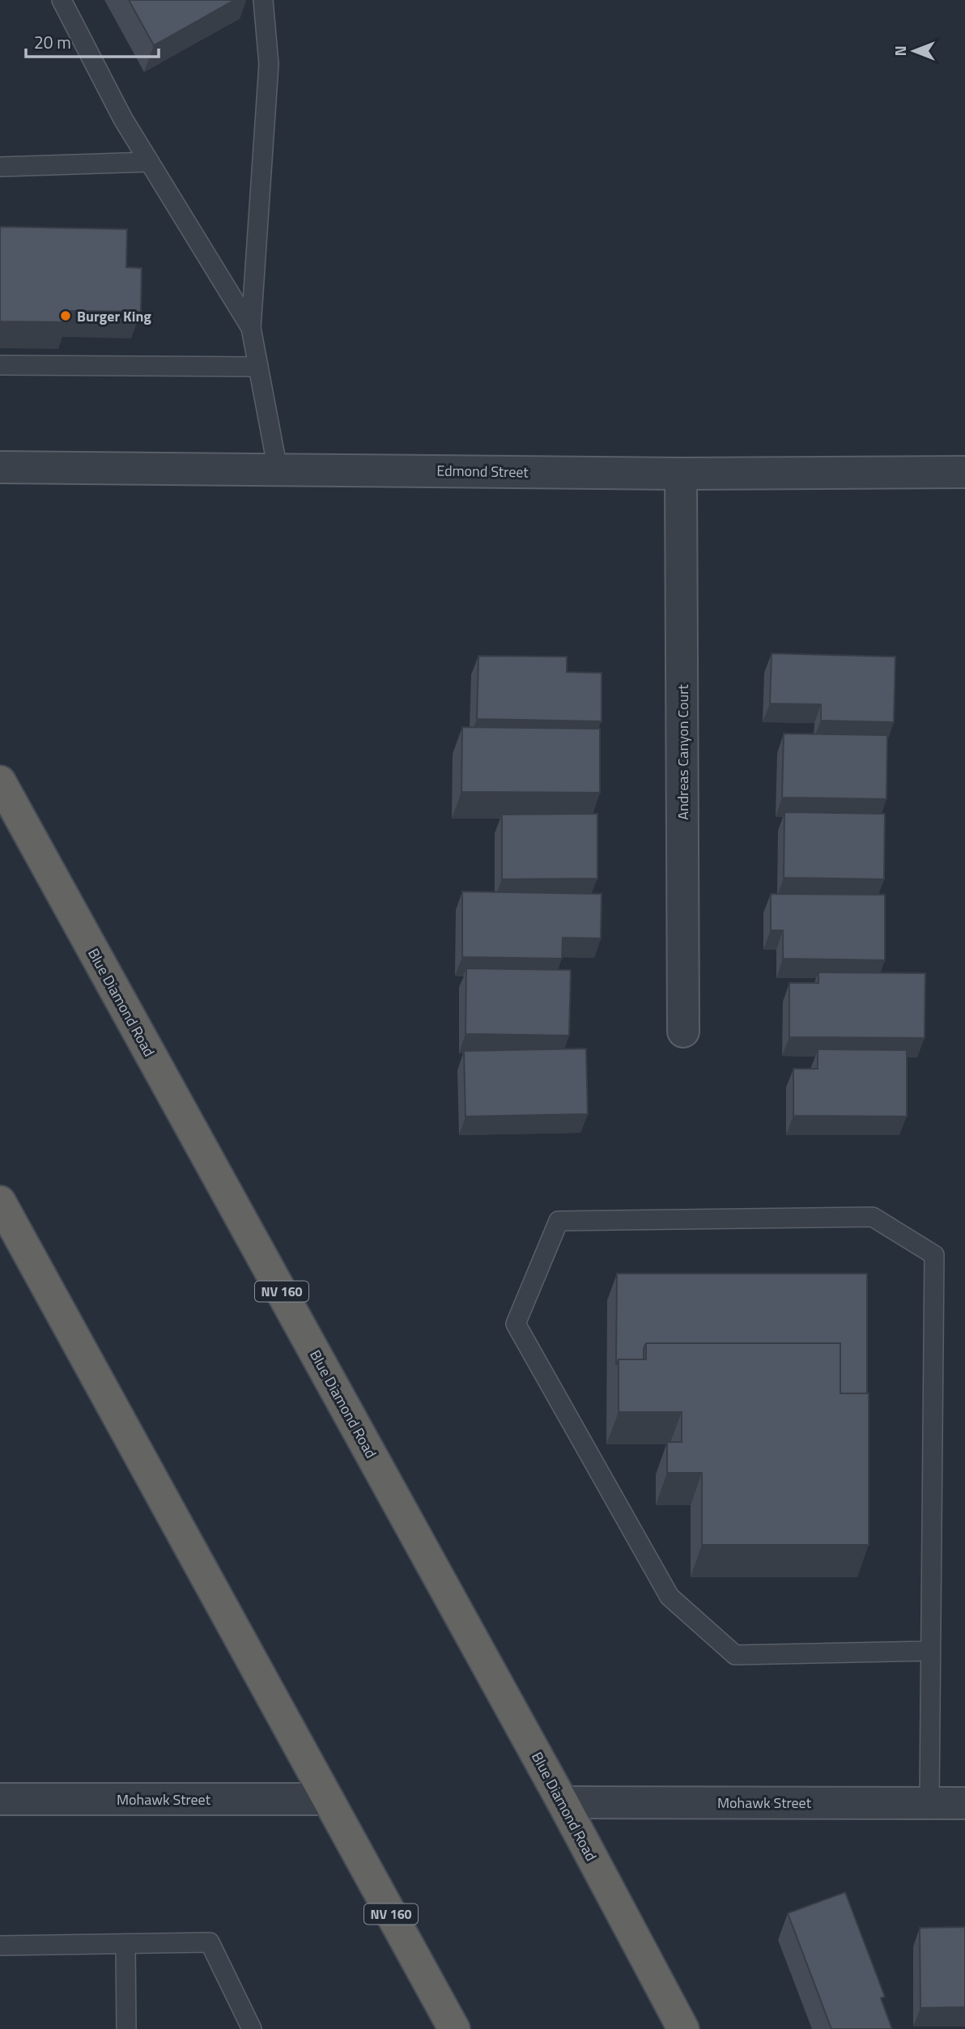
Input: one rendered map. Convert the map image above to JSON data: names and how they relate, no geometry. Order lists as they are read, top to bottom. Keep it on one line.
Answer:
{"streets":{"highway":["Blue Diamond Road","NV 160"],"street":["Edmond Street","Andreas Canyon Court","Mohawk Street"]},"crossings":[["Edmond Street","Andreas Canyon Court"],["Blue Diamond Road","Mohawk Street"],["NV 160","Mohawk Street"]],"places":["Burger King"],"scale_bar":"20 m","north":"left"}
